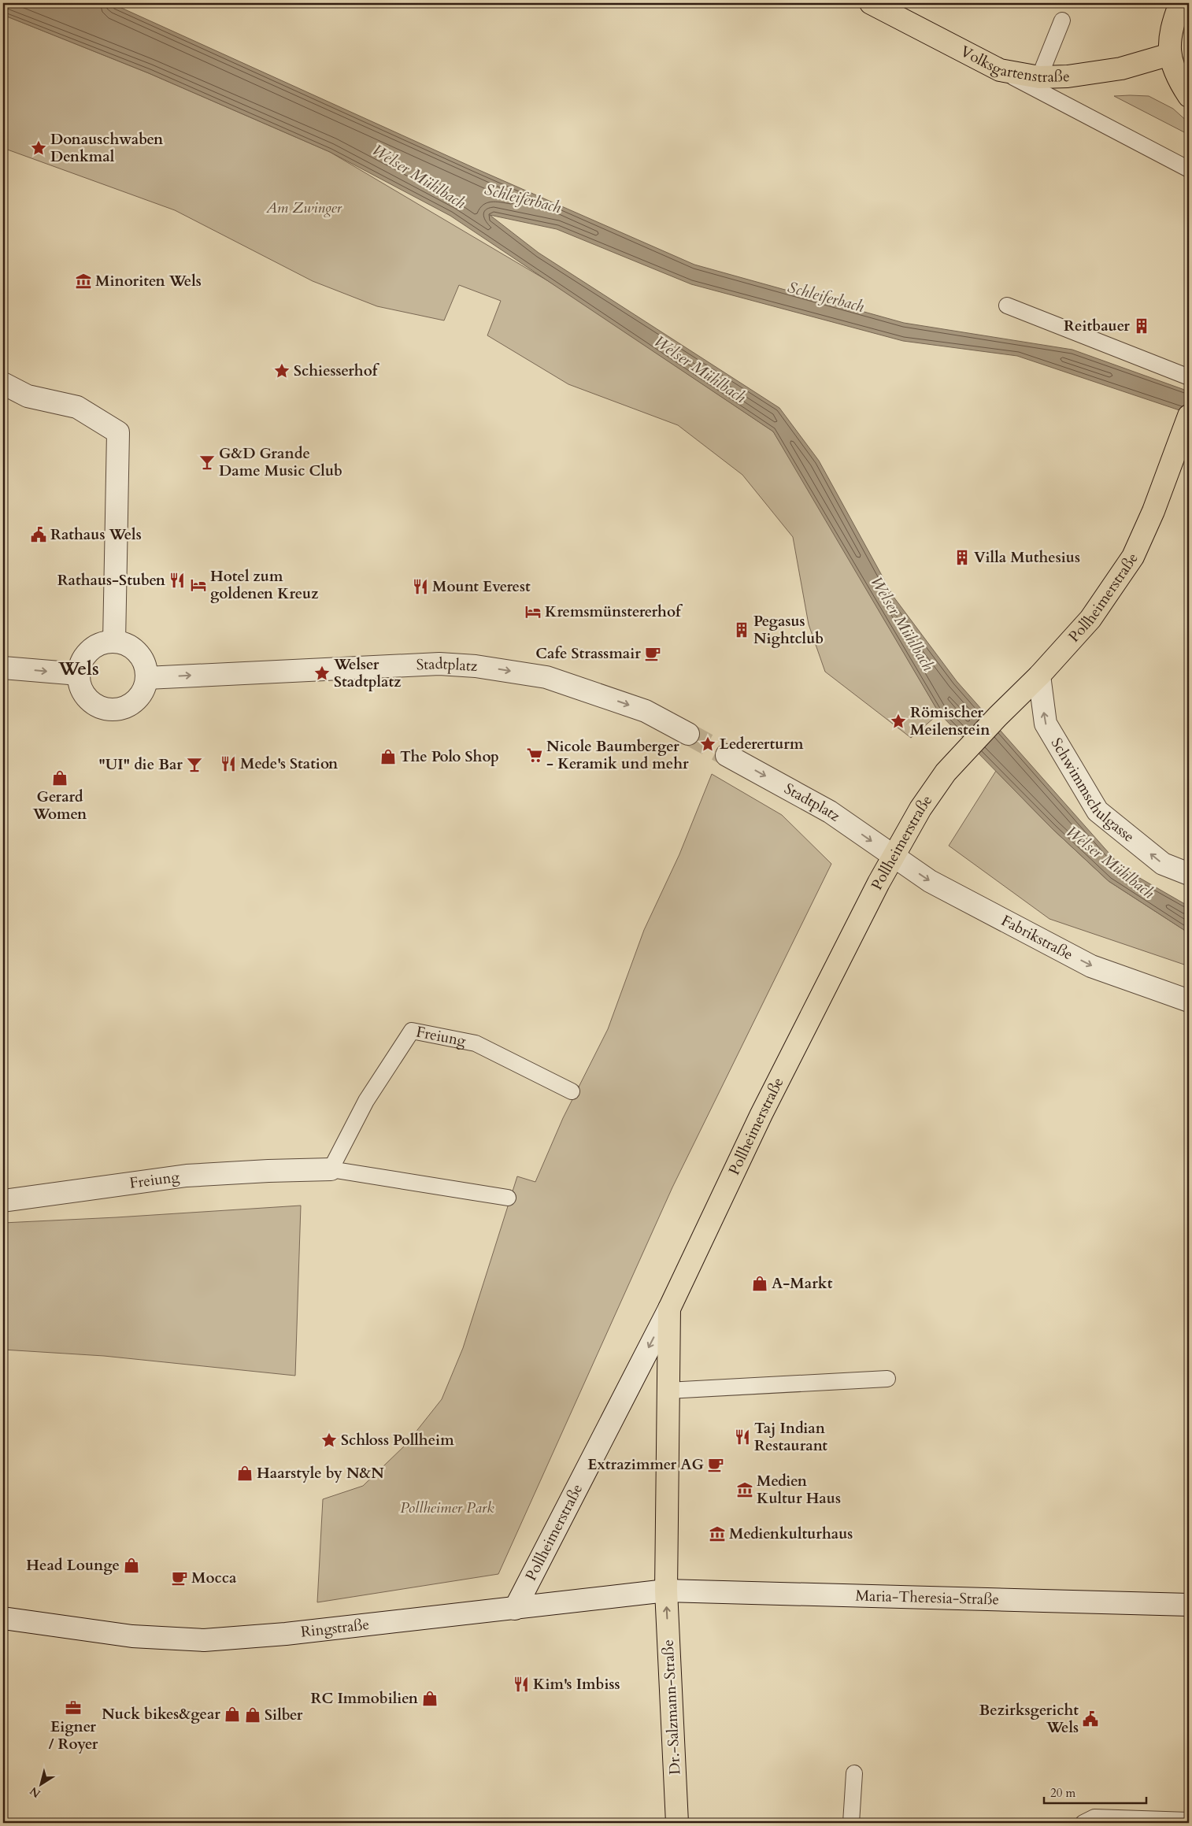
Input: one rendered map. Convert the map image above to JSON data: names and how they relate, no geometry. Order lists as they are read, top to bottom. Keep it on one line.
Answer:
{"streets":{"main road":["Volksgartenstraße","Pollheimerstraße","Dr.-Salzmann-Straße"],"street":["Stadtplatz","Schwimmschulgasse","Fabrikstraße","Freiung","Maria-Theresia-Straße","Ringstraße"]},"crossings":[["Pollheimerstraße","Stadtplatz"],["Pollheimerstraße","Schwimmschulgasse"],["Pollheimerstraße","Fabrikstraße"],["Pollheimerstraße","Maria-Theresia-Straße"],["Pollheimerstraße","Ringstraße"],["Pollheimerstraße","Dr.-Salzmann-Straße"],["Stadtplatz","Fabrikstraße"],["Maria-Theresia-Straße","Ringstraße"],["Maria-Theresia-Straße","Dr.-Salzmann-Straße"],["Ringstraße","Dr.-Salzmann-Straße"]],"one_way":["Stadtplatz","Schwimmschulgasse","Fabrikstraße","Dr.-Salzmann-Straße"],"districts":["Wels"],"water":["Welser Mühlbach","Schleiferbach"],"parks":["Am Zwinger","Pollheimer Park"],"places":{"place":["Donauschwaben Denkmal","Schiesserhof","Welser Stadtplatz","Römischer Meilenstein","Ledererturm","Schloss Pollheim"],"museum":["Minoriten Wels","Medien Kultur Haus","Medienkulturhaus"],"building":["Reitbauer","Villa Muthesius","Pegasus Nightclub"],"bar":["G&D Grande Dame Music Club","\"UI\" die Bar"],"public building":["Rathaus Wels","Bezirksgericht Wels"],"restaurant":["Rathaus-Stuben","Mount Everest","Mede's Station","Taj Indian Restaurant","Kim's Imbiss"],"hotel":["Hotel zum goldenen Kreuz","Kremsmünstererhof"],"cafe":["Cafe Strassmair","Extrazimmer AG","Mocca"],"supermarket":["Nicole Baumberger - Keramik und mehr"],"shop":["The Polo Shop","Gerard Women","A-Markt","Haarstyle by N&N","Head Lounge","RC Immobilien","Nuck bikes&gear","Silber"],"office":["Eigner / Royer"]},"scale_bar":"20 m","north":"bottom left"}
